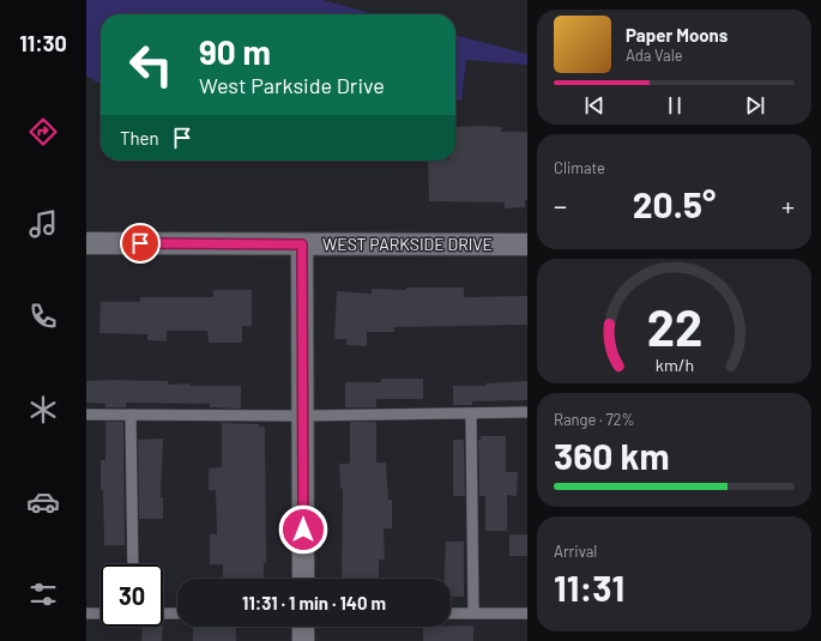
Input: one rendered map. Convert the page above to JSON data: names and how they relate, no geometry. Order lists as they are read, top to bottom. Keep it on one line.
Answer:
{"streets":{"street":["WEST PARKSIDE DRIVE"]},"page":{"tabs":"11:30","turn":["90 m","West Parkside Drive"],"song":["Paper Moons","Ada Vale"],"then":"Then","tile":["Climate",["Range · 72%","360 km"],["Arrival","11:31"]],"heat":["−","20.5°","+"],"limit":"30","trip":"11:31 · 1 min · 140 m","gauge":["22","km/h"]}}
